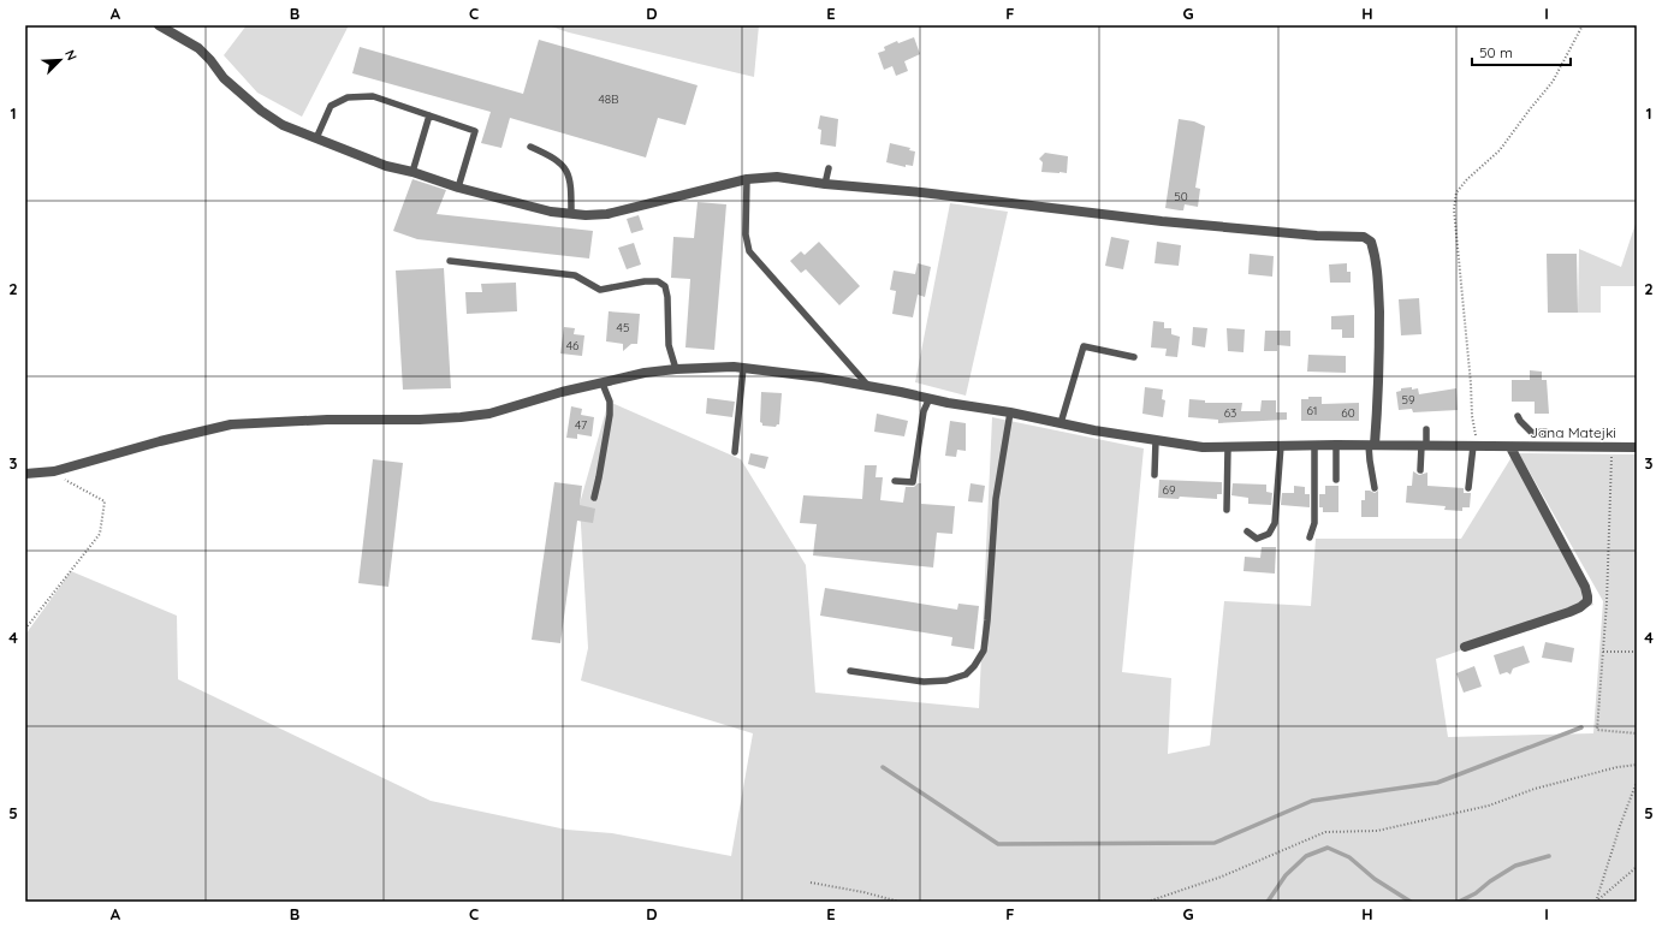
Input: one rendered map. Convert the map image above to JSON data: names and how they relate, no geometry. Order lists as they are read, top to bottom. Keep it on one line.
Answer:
{"streets":{"street":["Jana Matejki"]},"house_numbers":["48B","50","45","46","59","61","63","60","47","69"],"scale_bar":"50 m","north":"top right","grid":{"columns":["A","B","C","D","E","F","G","H","I"],"rows":["1","2","3","4","5"]}}
